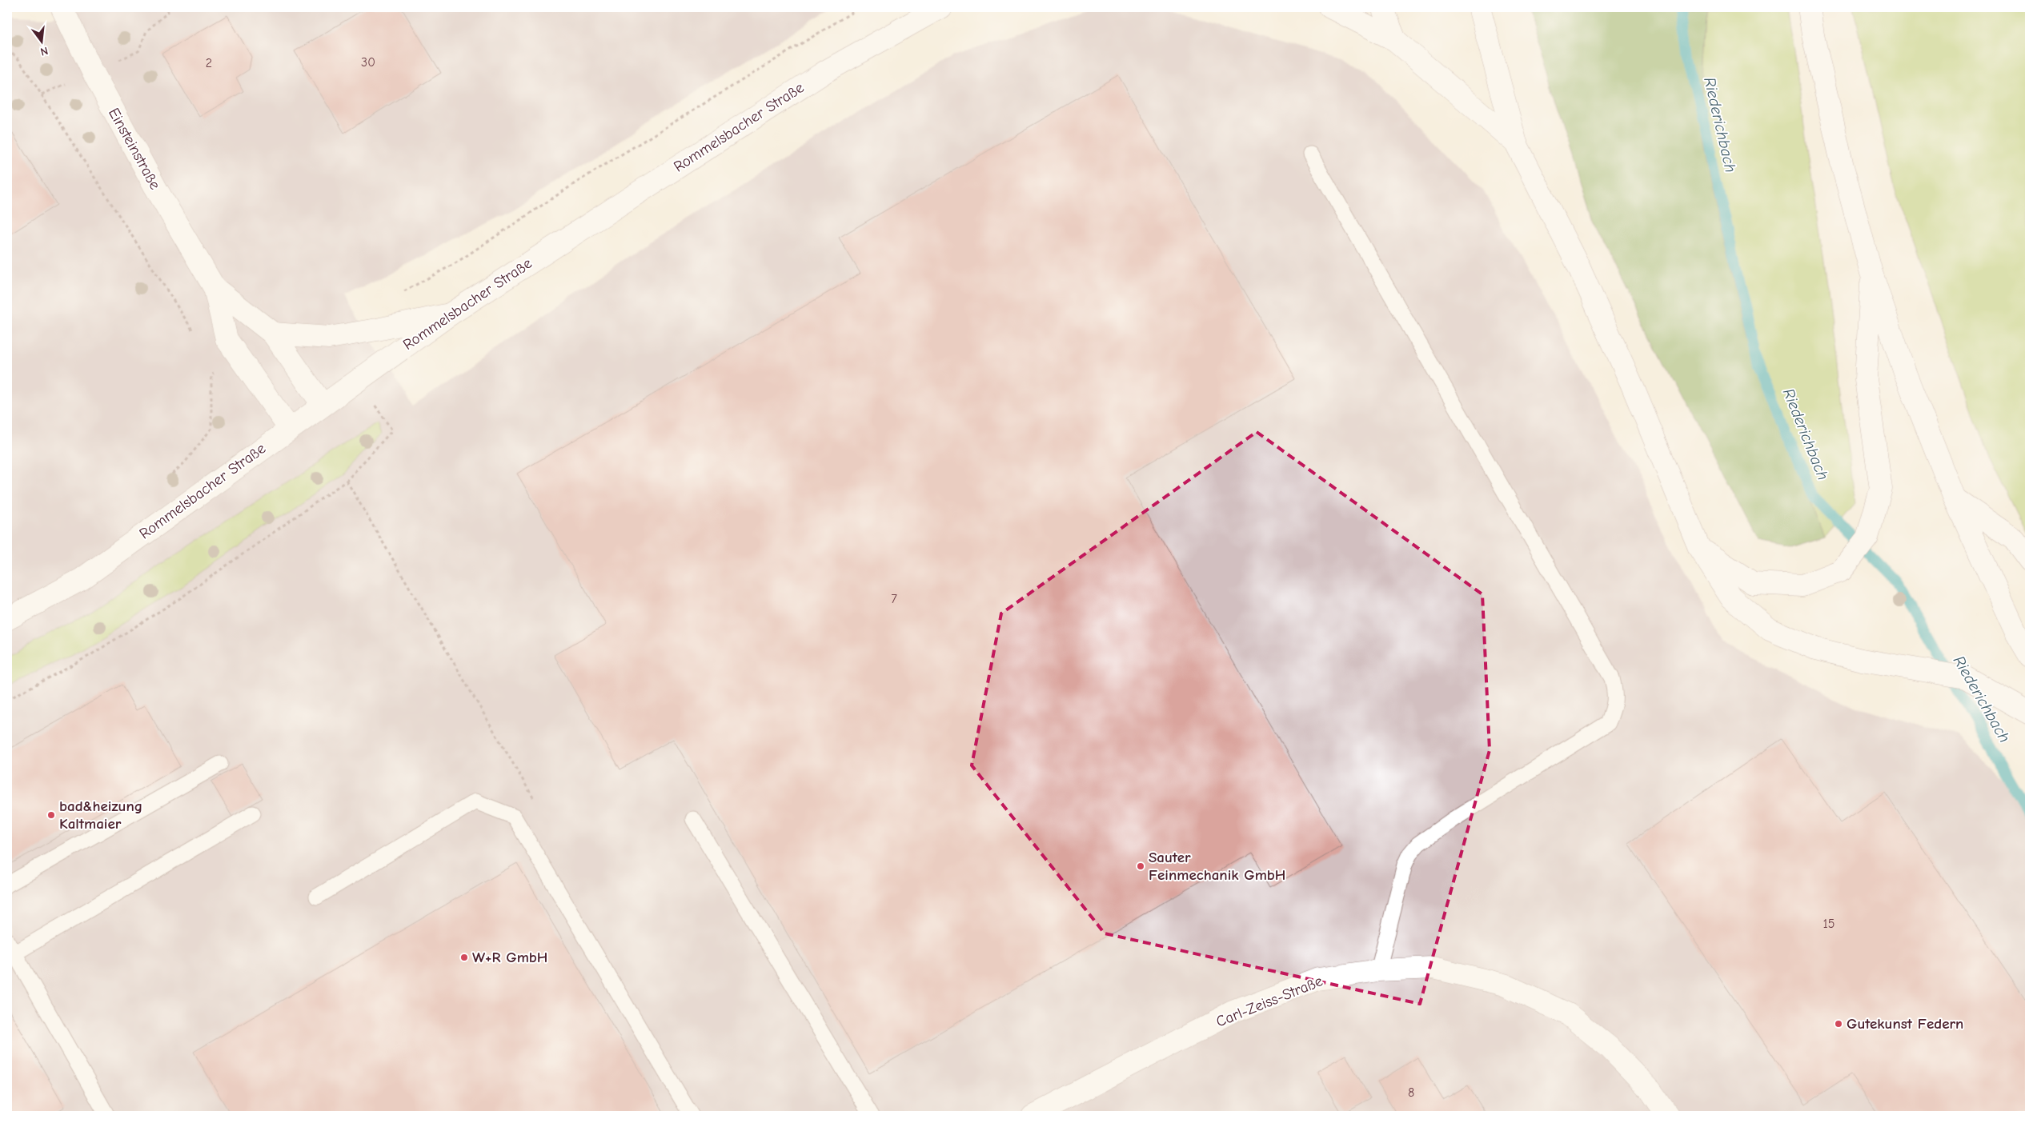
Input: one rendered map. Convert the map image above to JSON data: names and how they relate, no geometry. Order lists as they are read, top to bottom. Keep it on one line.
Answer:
{"streets":{"main road":["Rommelsbacher Straße","Einsteinstraße","Carl-Zeiss-Straße"]},"crossings":[["Rommelsbacher Straße","Einsteinstraße"]],"water":["Riederichbach"],"places":["bad&heizung Kaltmaier","Sauter Feinmechanik GmbH","W+R GmbH","Gutekunst Federn"],"house_numbers":["30","2","7","15","8"],"north":"bottom"}
